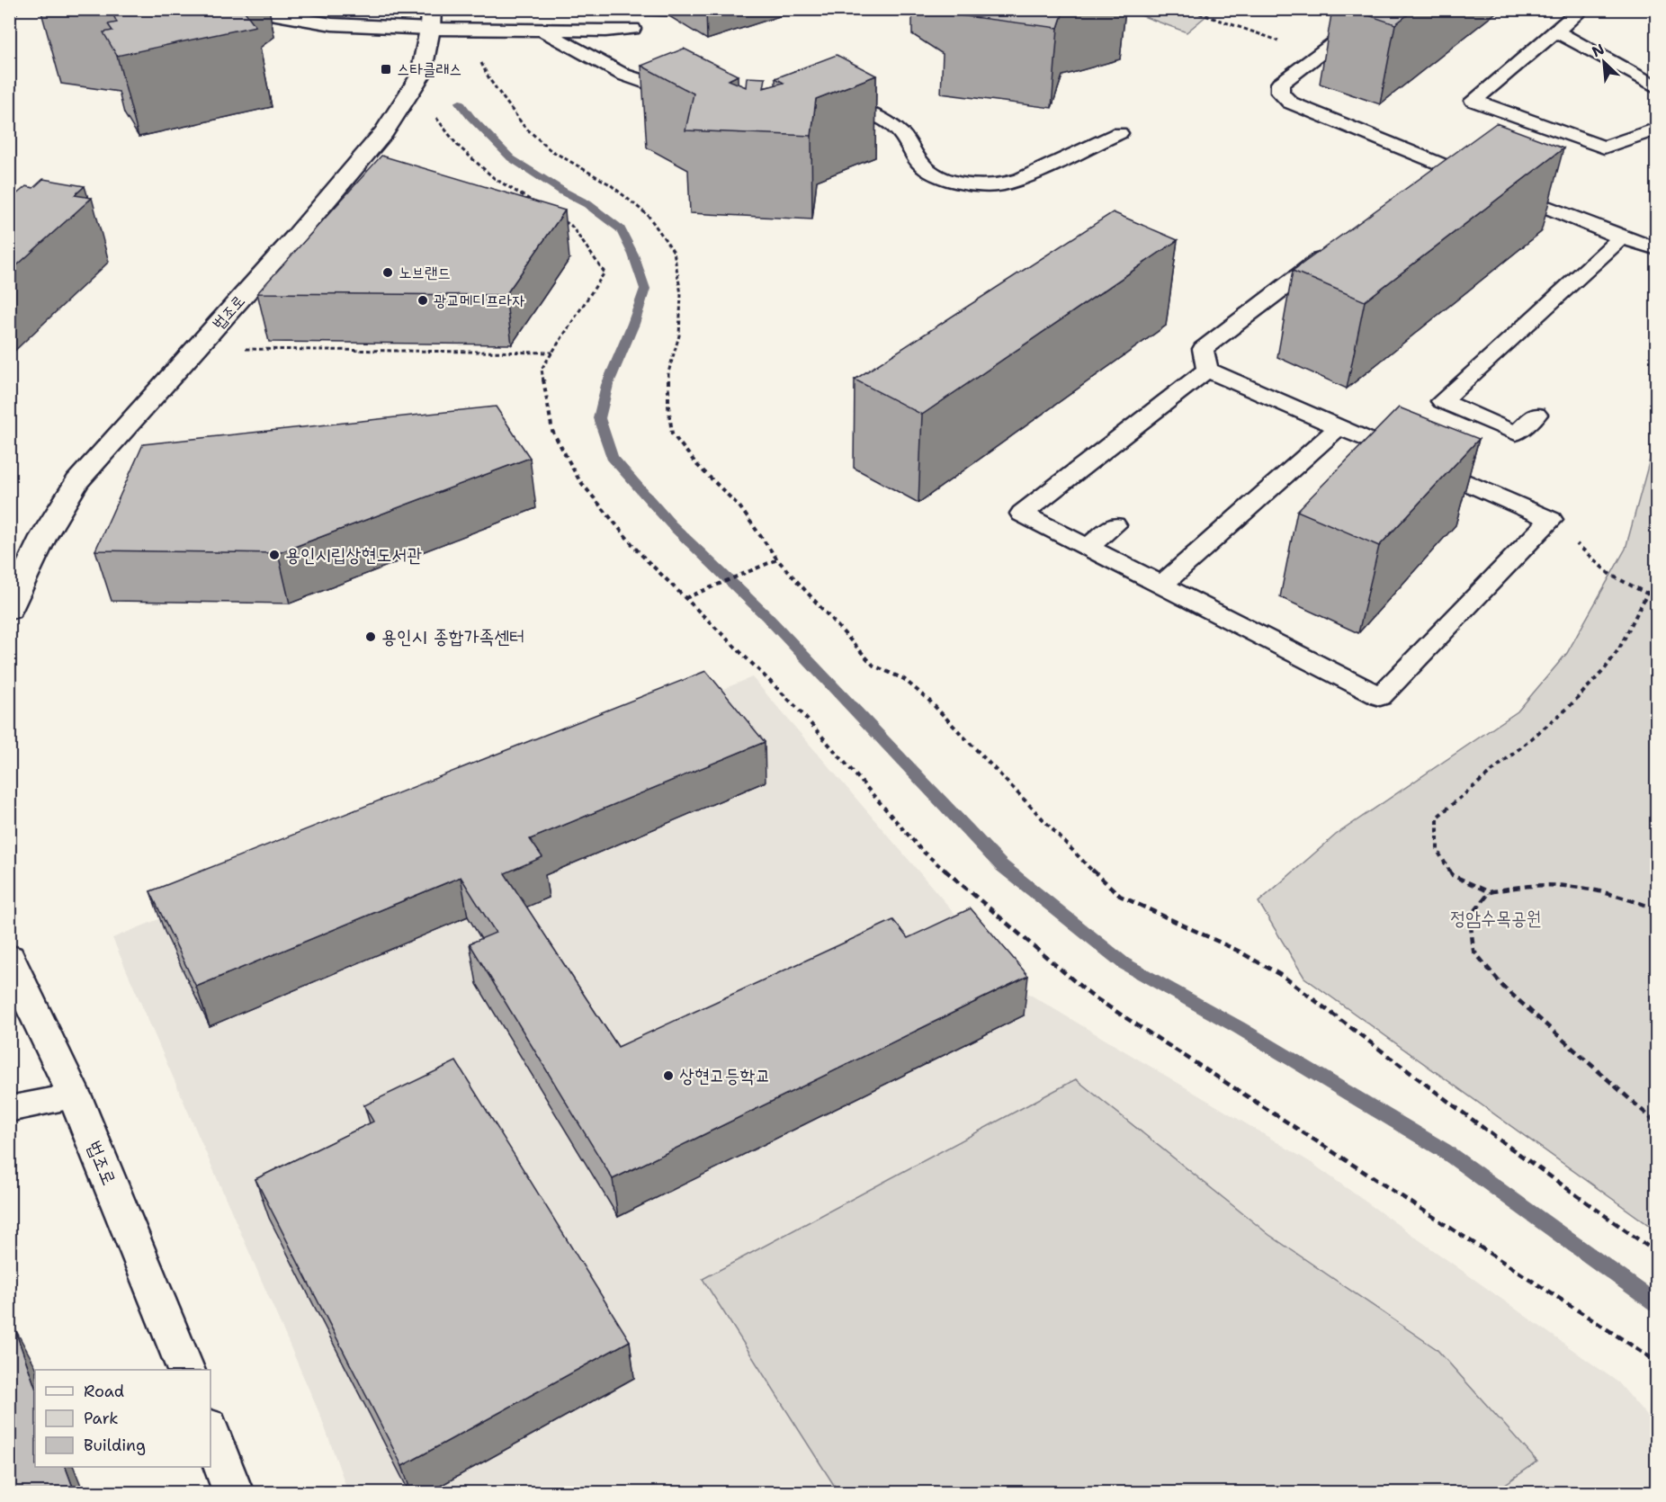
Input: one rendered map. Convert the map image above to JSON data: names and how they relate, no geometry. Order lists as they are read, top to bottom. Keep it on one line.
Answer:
{"streets":{"street":["법조로"]},"parks":["정암수목공원"],"places":{"transit":["스타클래스"],"other":["노브랜드","광교메디프라자","용인시립상현도서관","용인시 종합가족센터","상현고등학교"]},"legend":["Road","Park","Building"],"north":"top left"}
